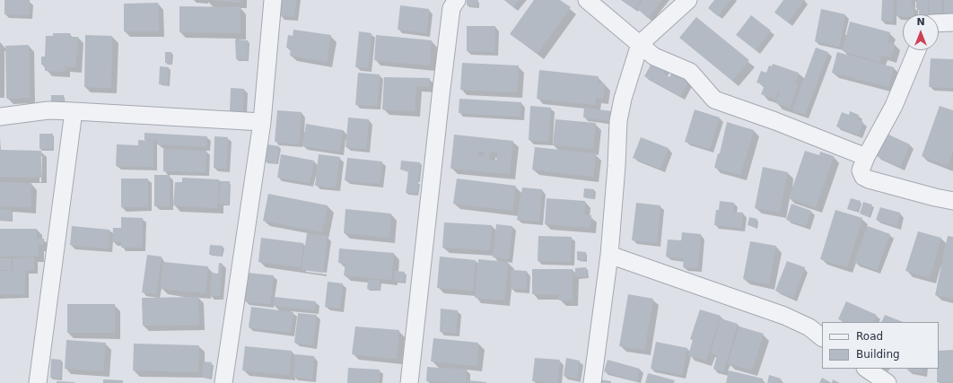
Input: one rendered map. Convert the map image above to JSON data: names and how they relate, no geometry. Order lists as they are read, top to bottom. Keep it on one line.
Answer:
{"legend":["Road","Building"],"north":"top"}
